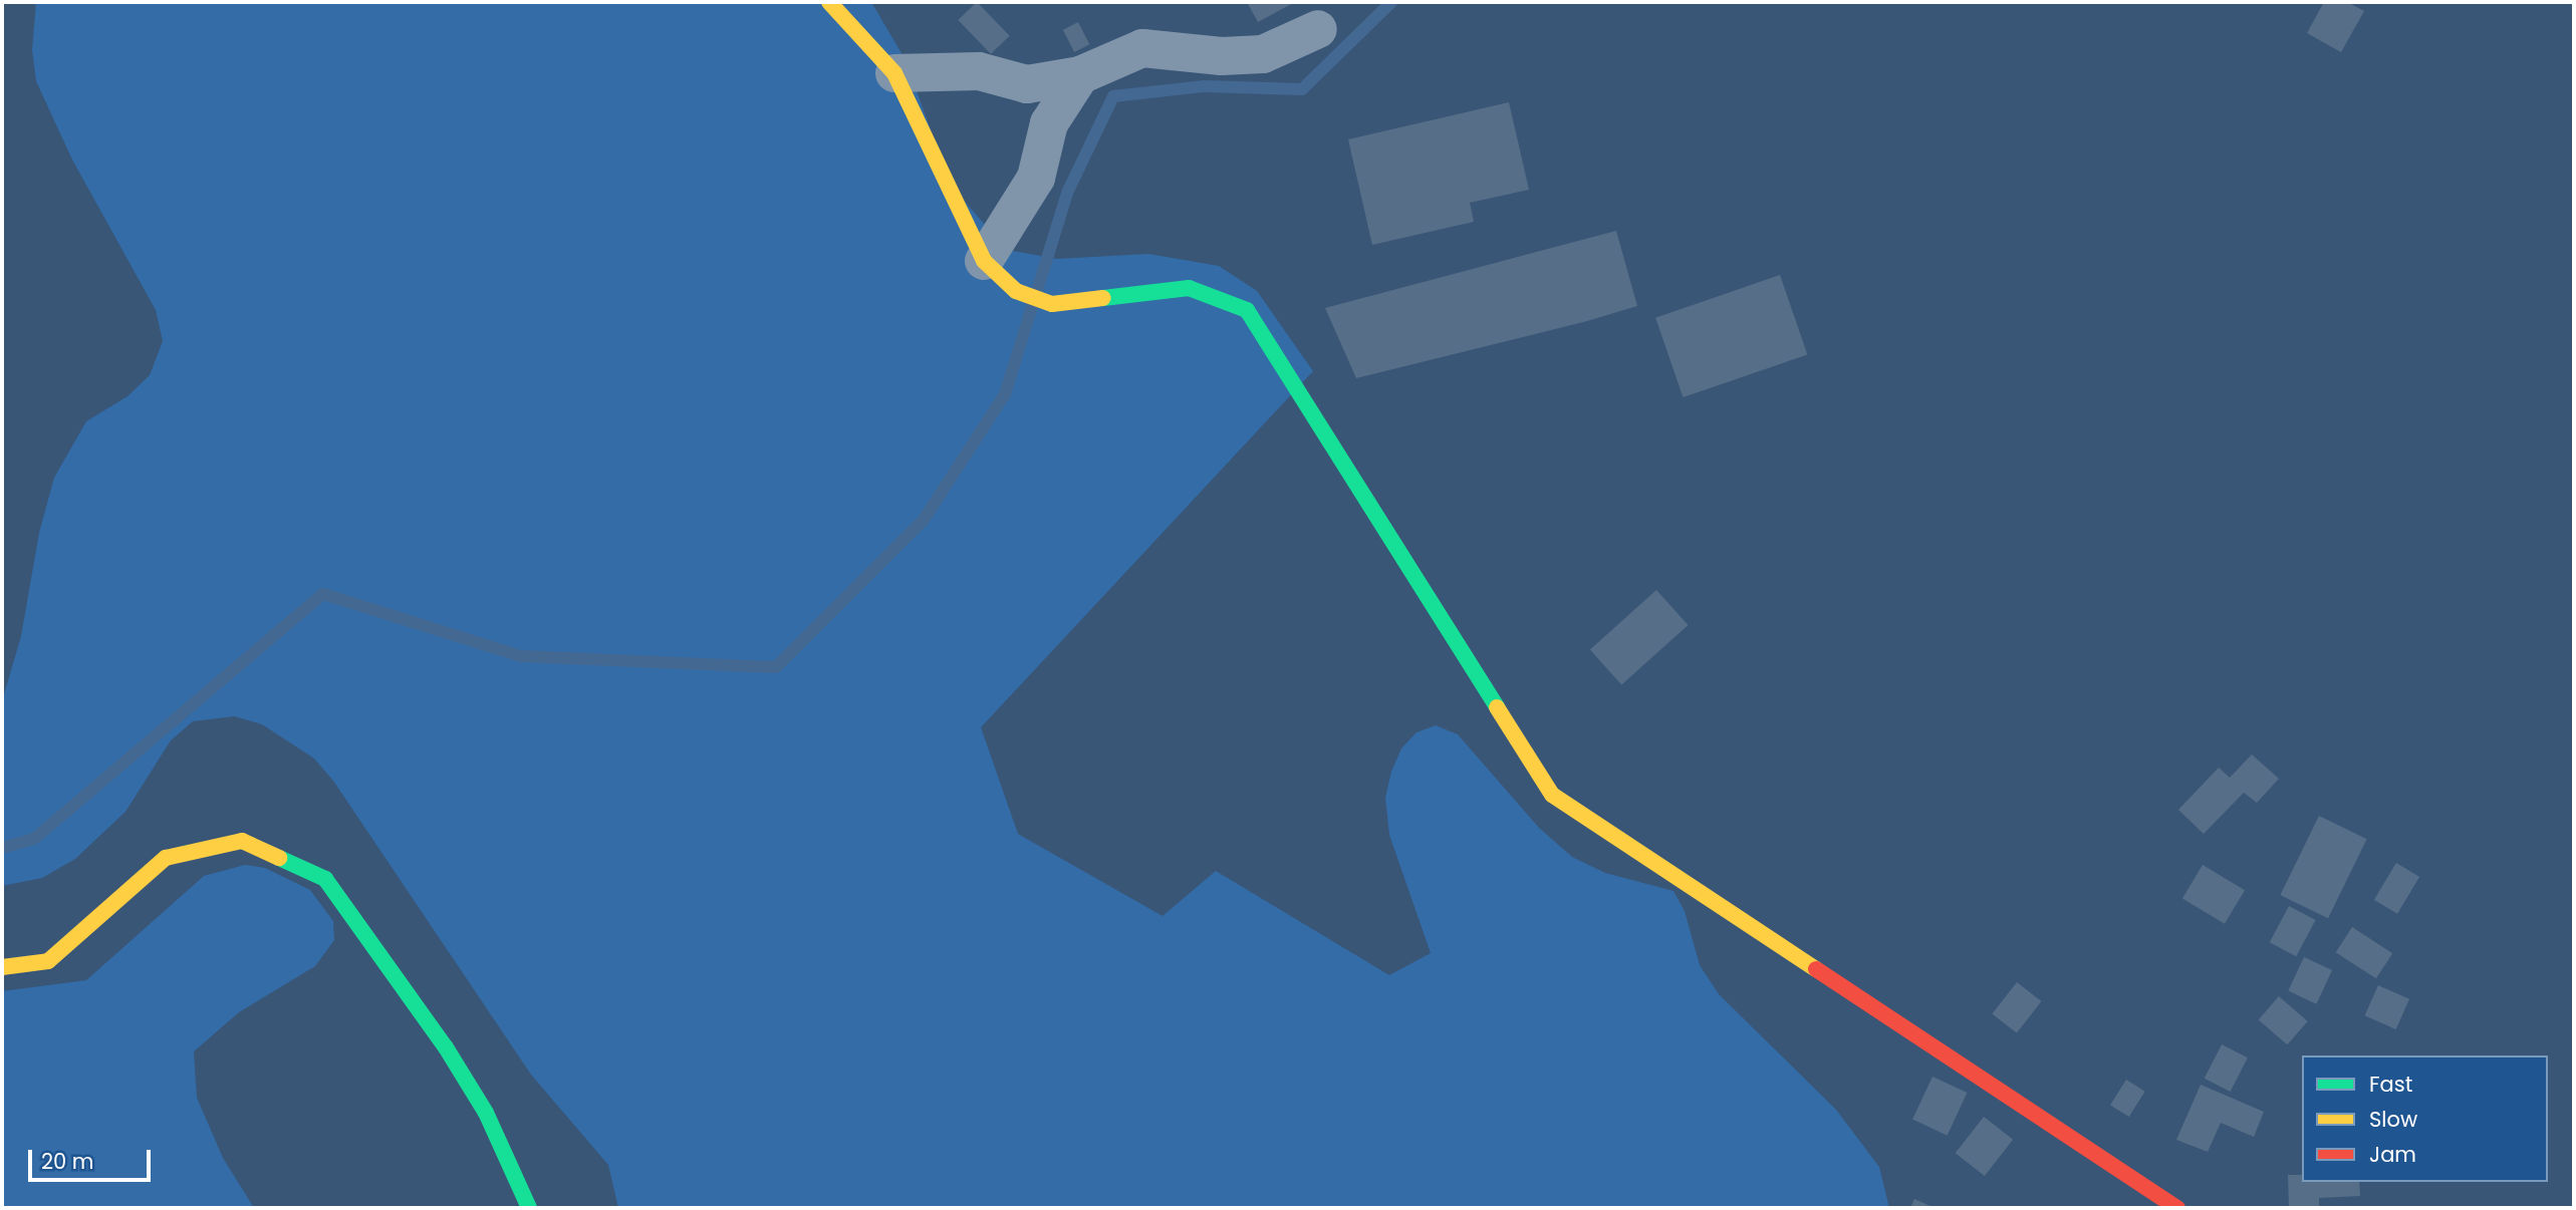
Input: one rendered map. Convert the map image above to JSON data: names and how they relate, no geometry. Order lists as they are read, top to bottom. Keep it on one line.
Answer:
{"legend":["Fast","Slow","Jam"],"scale_bar":"20 m"}
